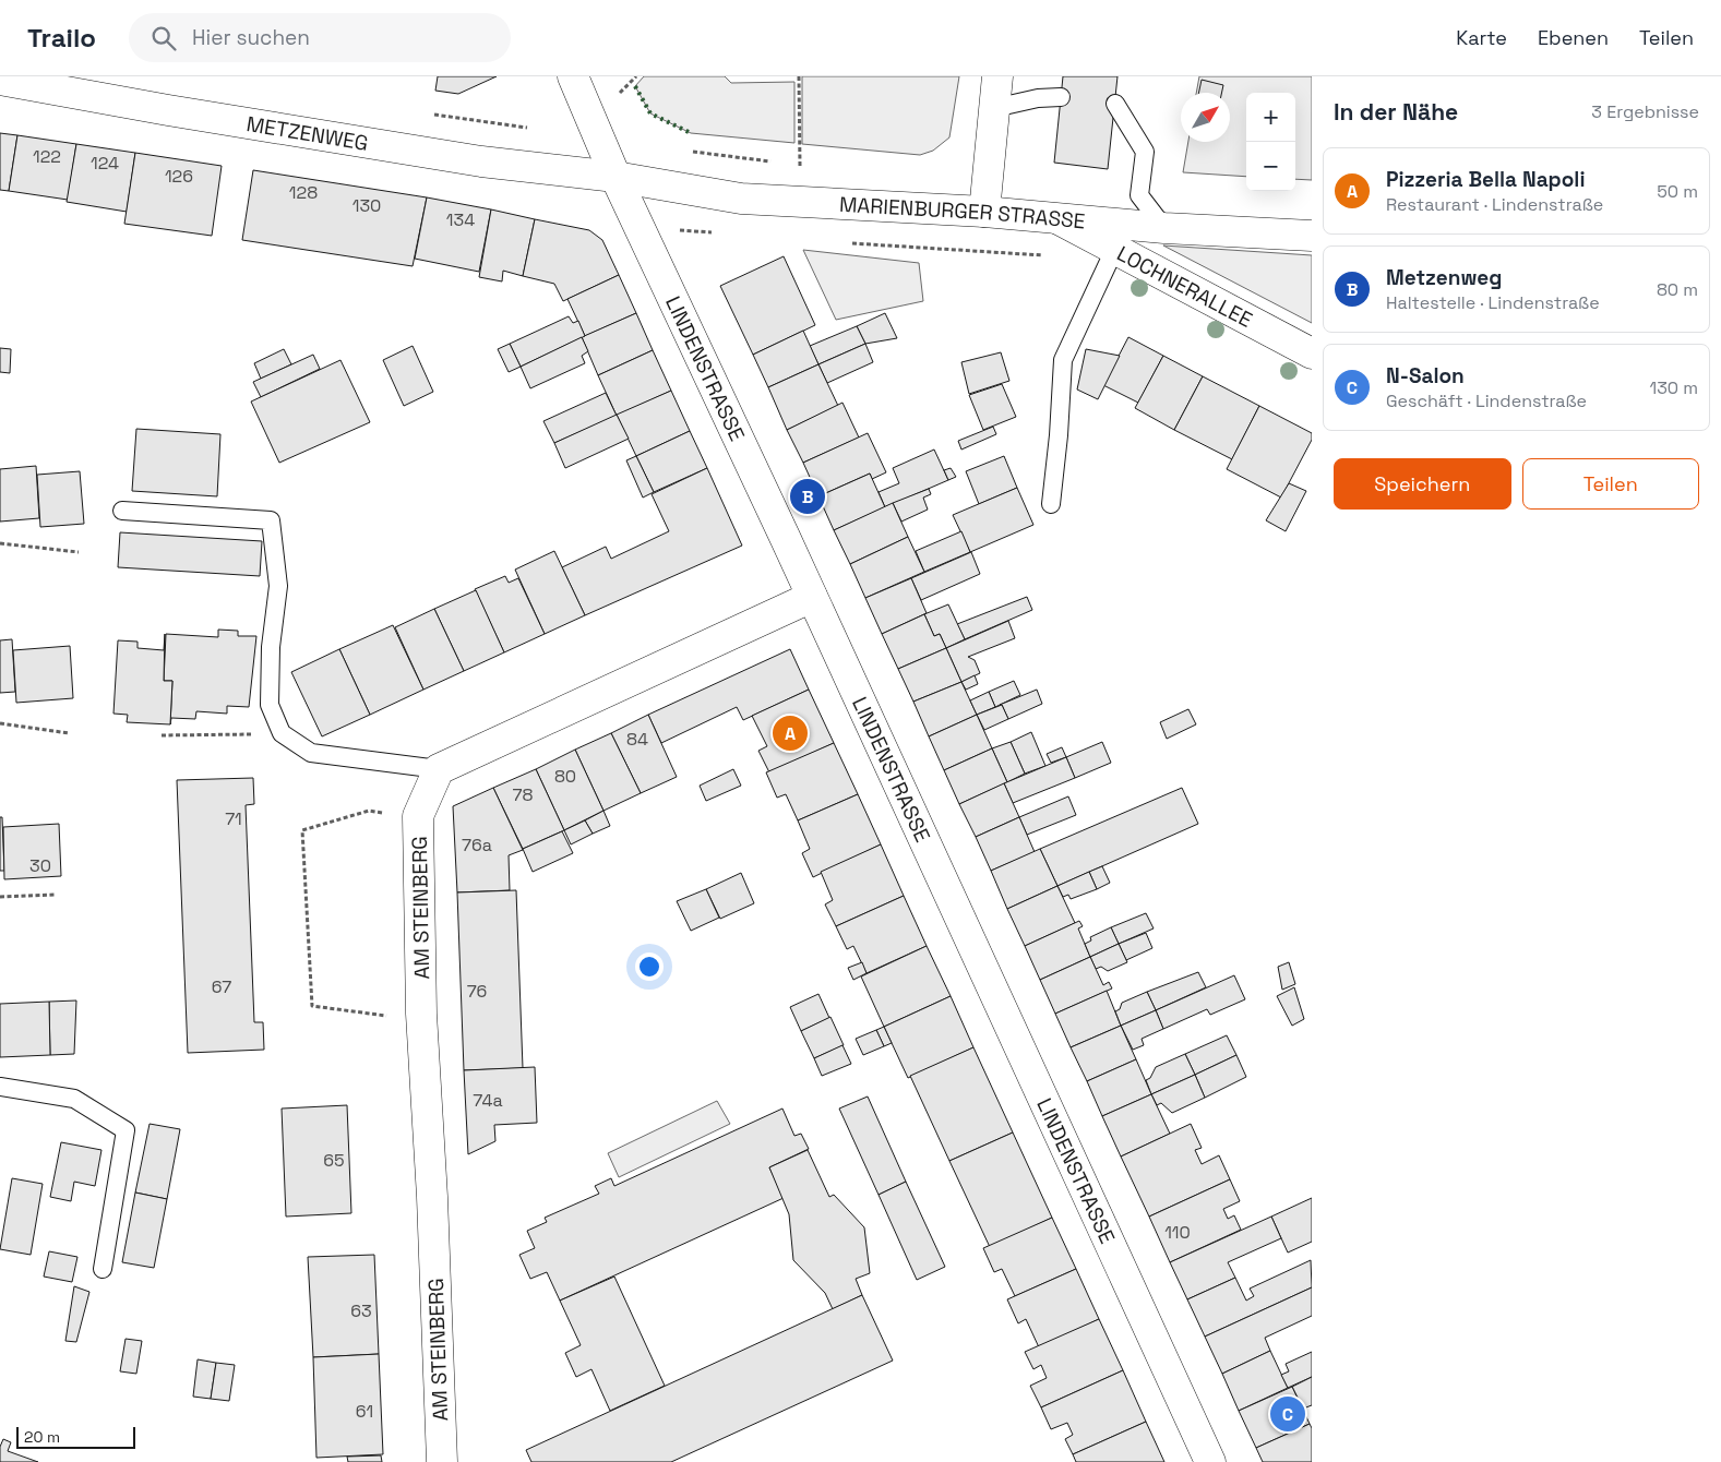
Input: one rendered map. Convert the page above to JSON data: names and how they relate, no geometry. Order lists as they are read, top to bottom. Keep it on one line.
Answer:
{"streets":{"street":["METZENWEG","MARIENBURGER STRASSE","LOCHNERALLEE","LINDENSTRASSE","AM STEINBERG"]},"crossings":[["METZENWEG","MARIENBURGER STRASSE"],["METZENWEG","LINDENSTRASSE"],["MARIENBURGER STRASSE","LOCHNERALLEE"],["MARIENBURGER STRASSE","LINDENSTRASSE"]],"house_numbers":["122","124","126","128","130","134","84","80","78","71","76a","30","67","76","74a","65","110","63","61"],"scale_bar":"20 m","north":"top right","page":{"header":"Trailo","search":"Hier suchen","nav":["Karte","Ebenen","Teilen"],"heading":["In der Nähe","3 Ergebnisse"],"map_buttons":["+","−"],"list":[{"mark":"A","name":"Pizzeria Bella Napoli","note":"Restaurant · Lindenstraße","value":"50 m"},{"mark":"B","name":"Metzenweg","note":"Haltestelle · Lindenstraße","value":"80 m"},{"mark":"C","name":"N-Salon","note":"Geschäft · Lindenstraße","value":"130 m"}],"buttons":["Speichern","Teilen"],"pins":["B","A","C"],"scale":"20 m"}}
